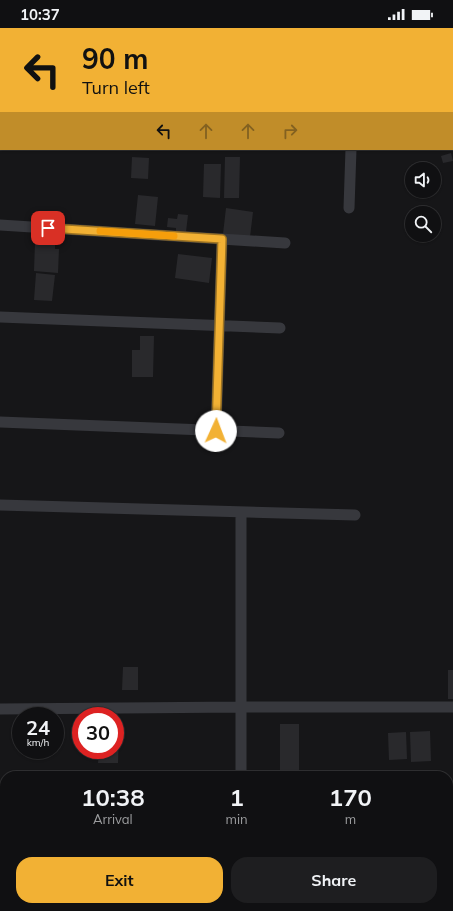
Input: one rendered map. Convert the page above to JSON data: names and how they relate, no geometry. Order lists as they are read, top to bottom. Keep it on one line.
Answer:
{"page":{"status":"10:37","turn":["90 m","Turn left"],"speed":"24 km/h","limit":"30","eta":["10:38","Arrival","1","min","170","m"],"buttons":["Exit","Share"]}}
